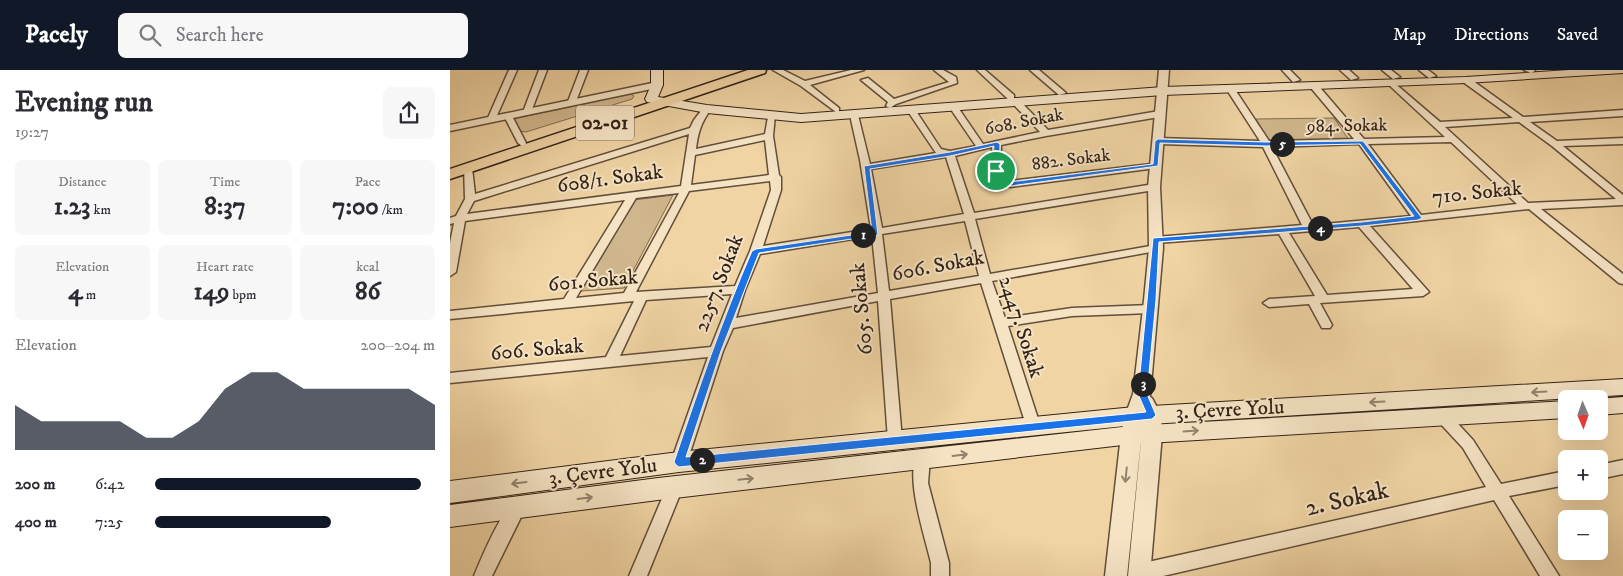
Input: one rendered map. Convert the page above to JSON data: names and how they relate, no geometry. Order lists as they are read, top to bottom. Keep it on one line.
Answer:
{"streets":{"main road":["02-01","3. Çevre Yolu"],"street":["608. Sokak","984. Sokak","882. Sokak","608/1. Sokak","710. Sokak","606. Sokak","601. Sokak","2257. Sokak","605. Sokak","2447. Sokak","2. Sokak"]},"crossings":[["608. Sokak","882. Sokak"],["608. Sokak","605. Sokak"],["608. Sokak","2447. Sokak"],["608/1. Sokak","2257. Sokak"],["710. Sokak","606. Sokak"],["606. Sokak","2257. Sokak"],["606. Sokak","605. Sokak"],["606. Sokak","2447. Sokak"],["601. Sokak","2257. Sokak"],["2257. Sokak","3. Çevre Yolu"],["605. Sokak","3. Çevre Yolu"],["2447. Sokak","3. Çevre Yolu"]],"north":"bottom","page":{"header":"Pacely","search":"Search here","nav":["Map","Directions","Saved"],"heading":["Evening run","19:27"],"pins":["5","4","1","3","2"],"stats":[["Distance","1.23 km"],["Time","8:37"],["Pace","7:00 /km"],["Elevation","4 m"],["Heart rate","149 bpm"],["kcal","86"]],"chart":["Elevation","200–204 m"],"map_buttons":["+","−"],"list":[{"name":"200 m","note":"6:42"},{"name":"400 m","note":"7:25"}]}}
